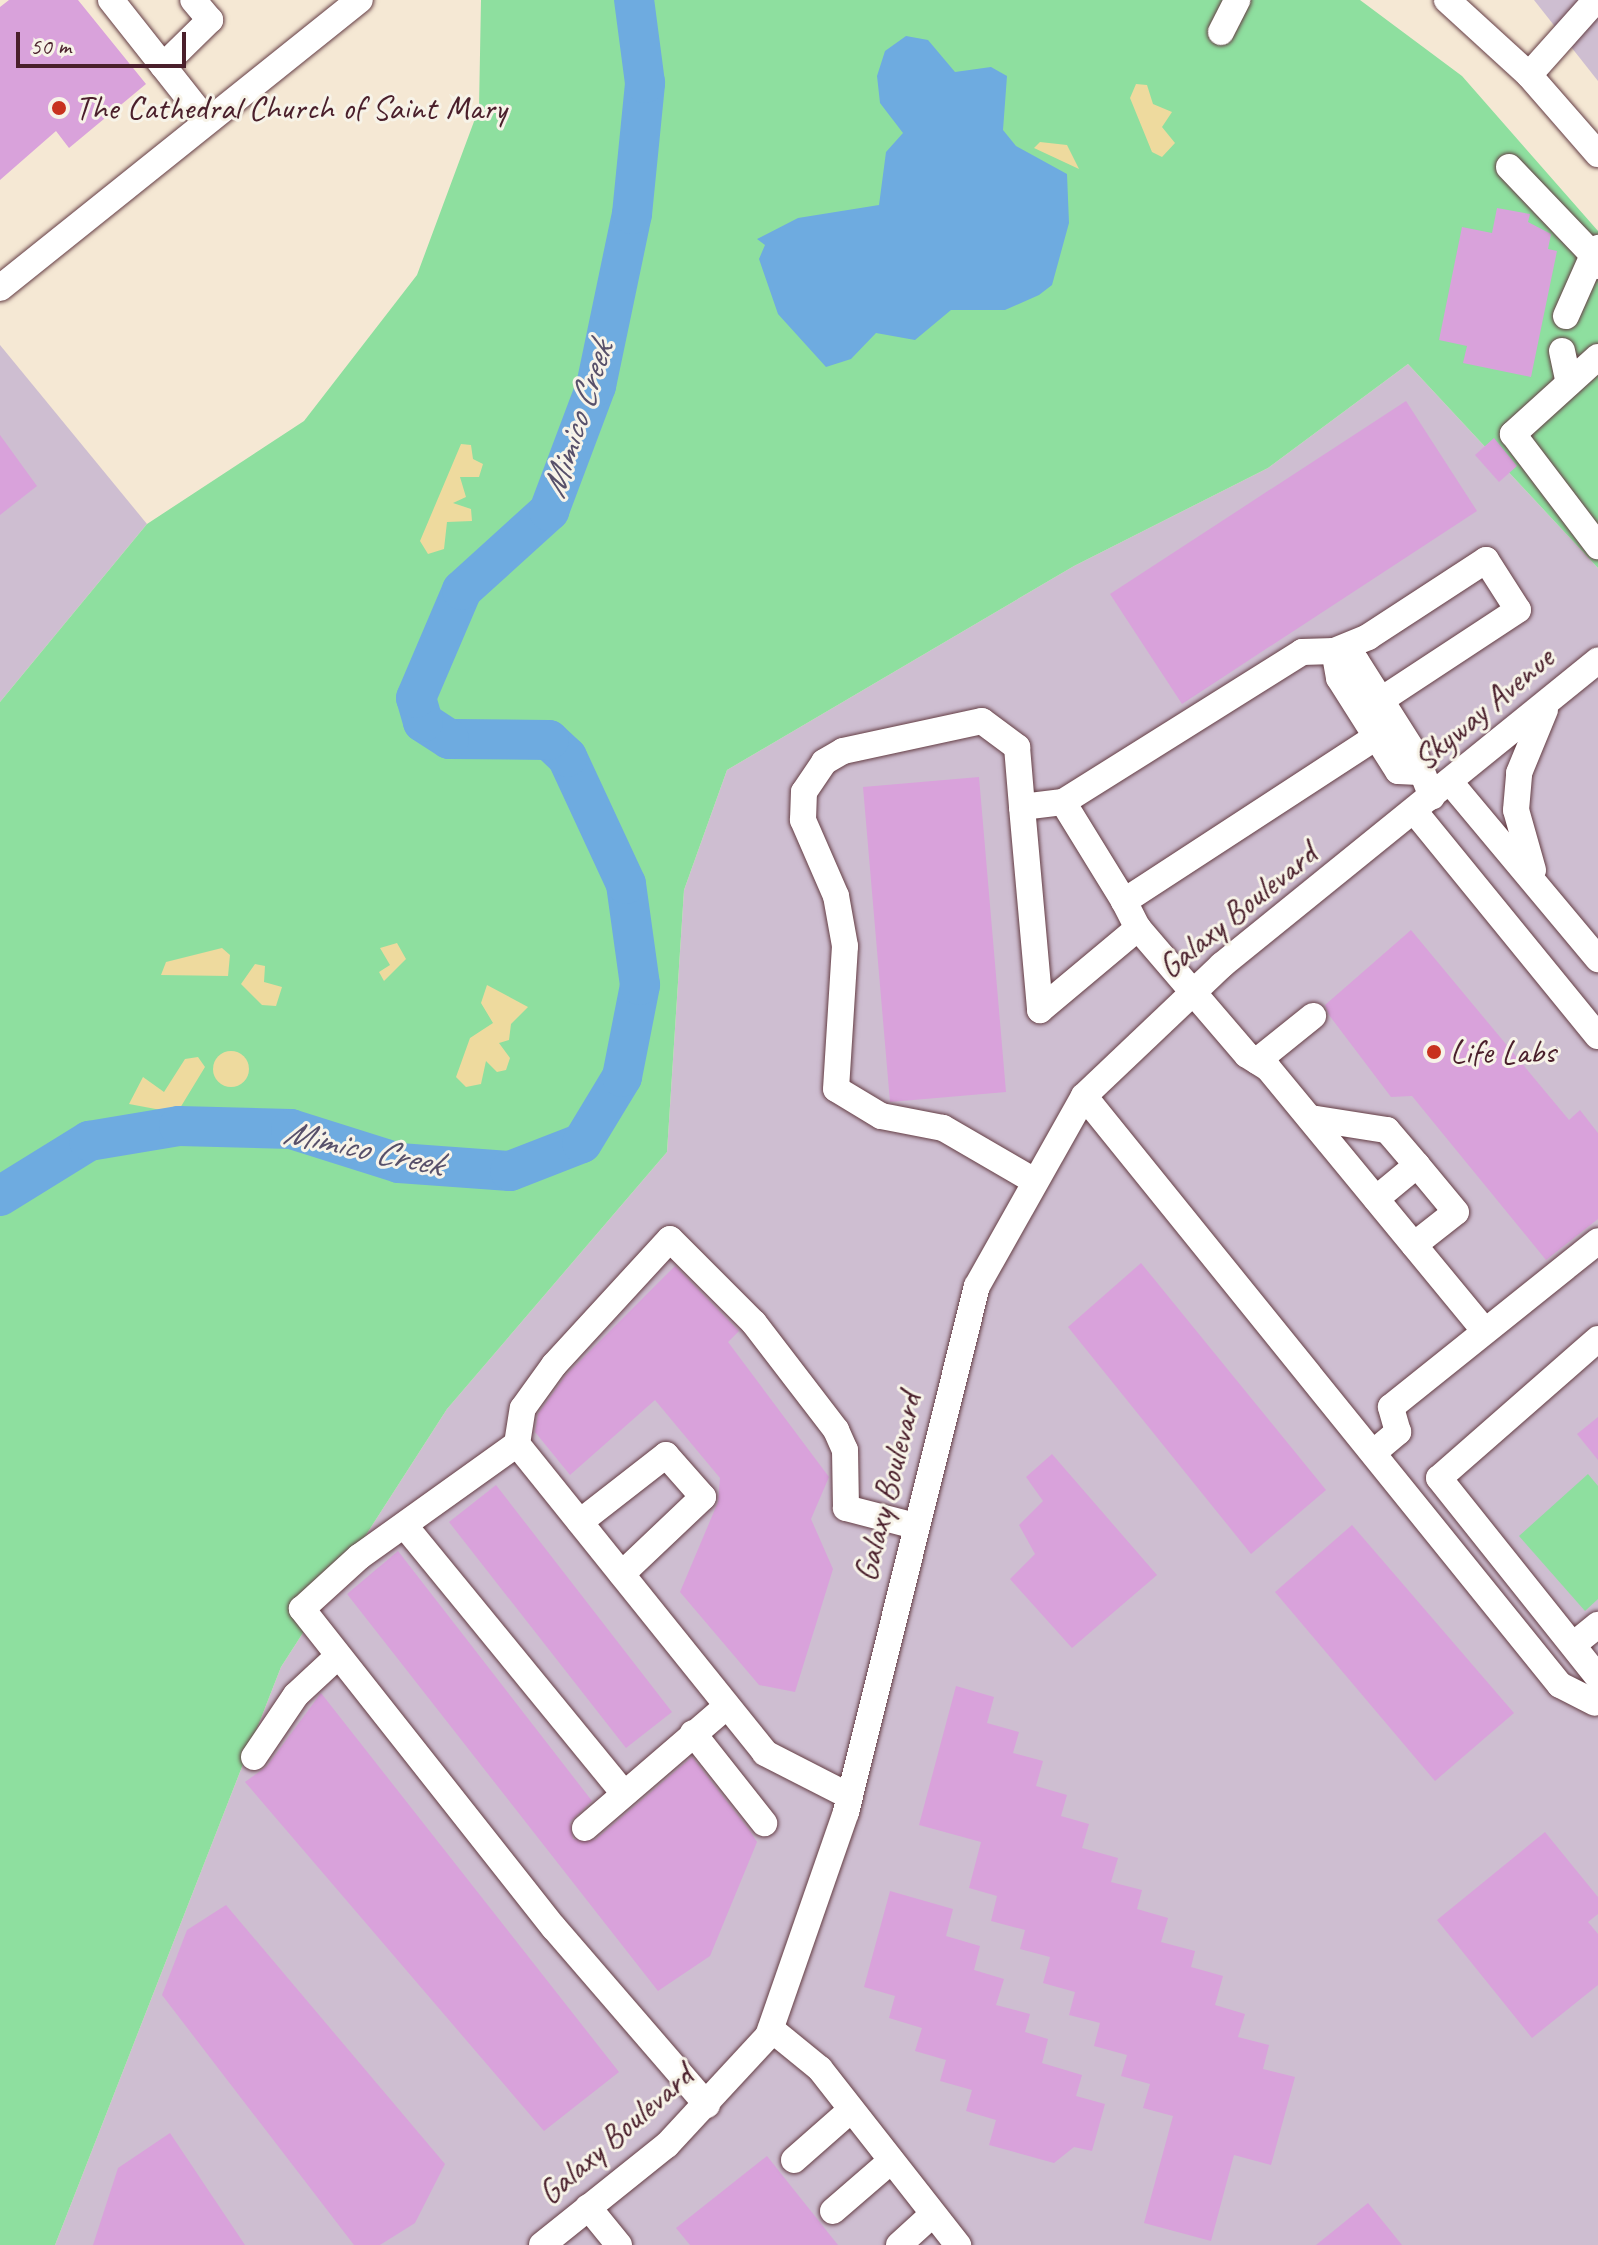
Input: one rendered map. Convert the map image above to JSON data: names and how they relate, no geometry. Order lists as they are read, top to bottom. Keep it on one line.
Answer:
{"streets":{"street":["Skyway Avenue","Galaxy Boulevard"]},"crossings":[["Skyway Avenue","Galaxy Boulevard"]],"water":["Mimico Creek"],"places":["The Cathedral Church of Saint Mary","Life Labs"],"scale_bar":"50 m"}
